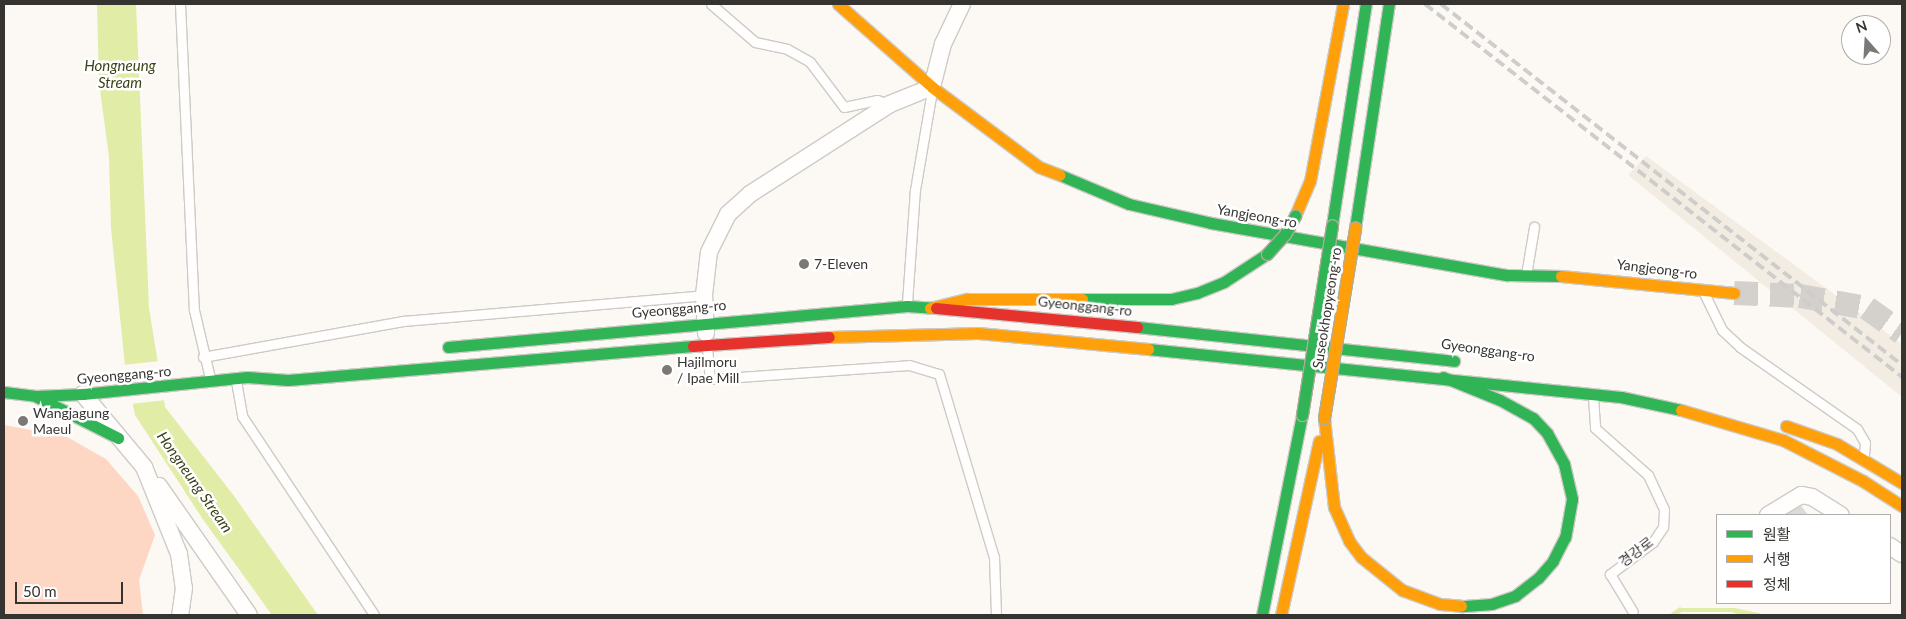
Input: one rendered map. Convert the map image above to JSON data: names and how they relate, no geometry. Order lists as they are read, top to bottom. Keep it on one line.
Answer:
{"streets":{"main road":["Yangjeong-ro","Gyeonggang-ro","Suseokhopyeong-ro"],"lane":["경강로"]},"crossings":[["Gyeonggang-ro","경강로"]],"water":["Hongneung Stream"],"places":["7-Eleven","Hajilmoru / Ipae Mill","Wangjagung Maeul"],"legend":["원활","서행","정체"],"scale_bar":"50 m","north":"top"}
